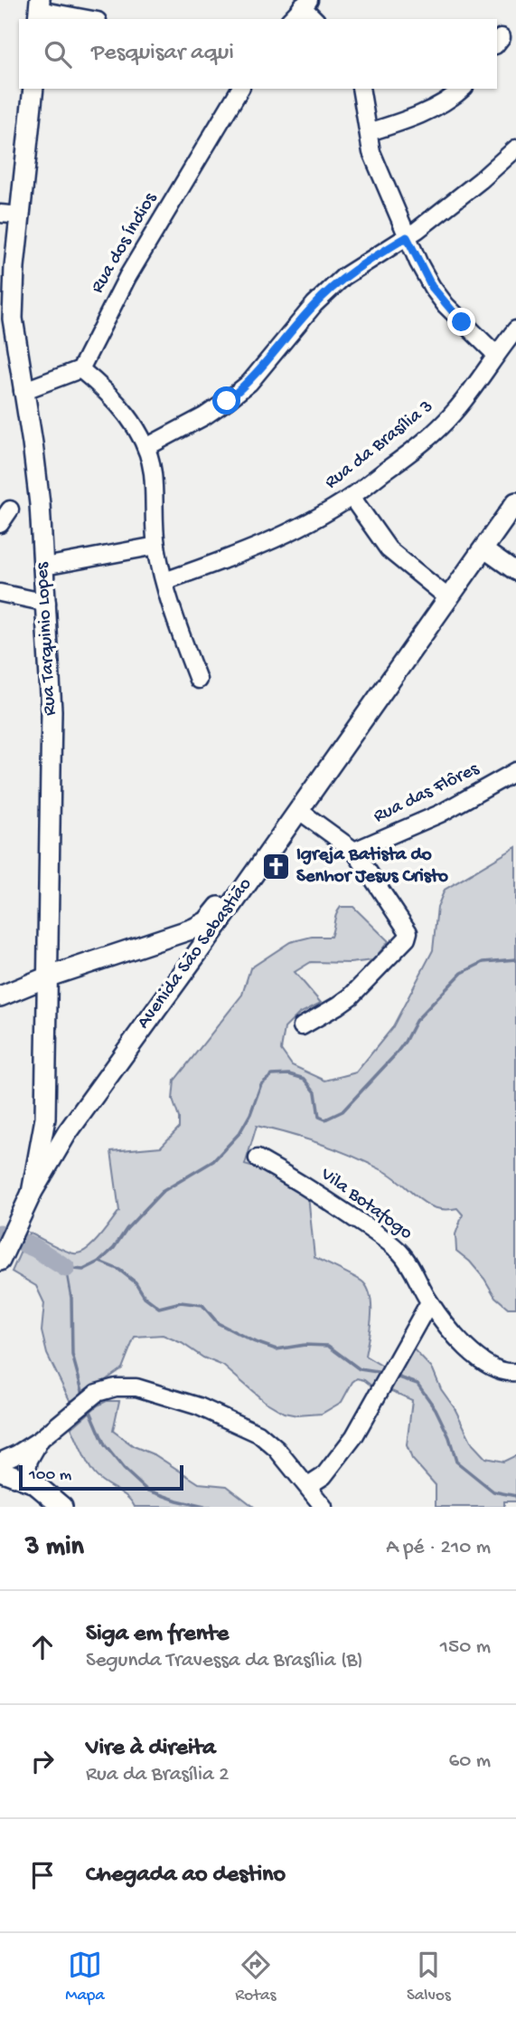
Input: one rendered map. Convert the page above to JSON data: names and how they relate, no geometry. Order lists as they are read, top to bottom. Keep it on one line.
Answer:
{"streets":{"main road":["Rua Tarquinio Lopes","Avenida São Sebastião"],"street":["Rua dos Índios","Rua da Brasília 3","Rua das Flôres","Vila Botafogo"]},"crossings":[["Rua Tarquinio Lopes","Avenida São Sebastião"]],"places":{"church":["Igreja Batista do Senhor Jesus Cristo"]},"scale_bar":"100 m","page":{"search":"Pesquisar aqui","scale":"100 m","heading":["3 min","A pé · 210 m"],"list":[["Siga em frente","Segunda Travessa da Brasília (B)","150 m"],["Vire à direita","Rua da Brasília 2","60 m"],"Chegada ao destino"],"nav":["Mapa","Rotas","Salvos"]}}
